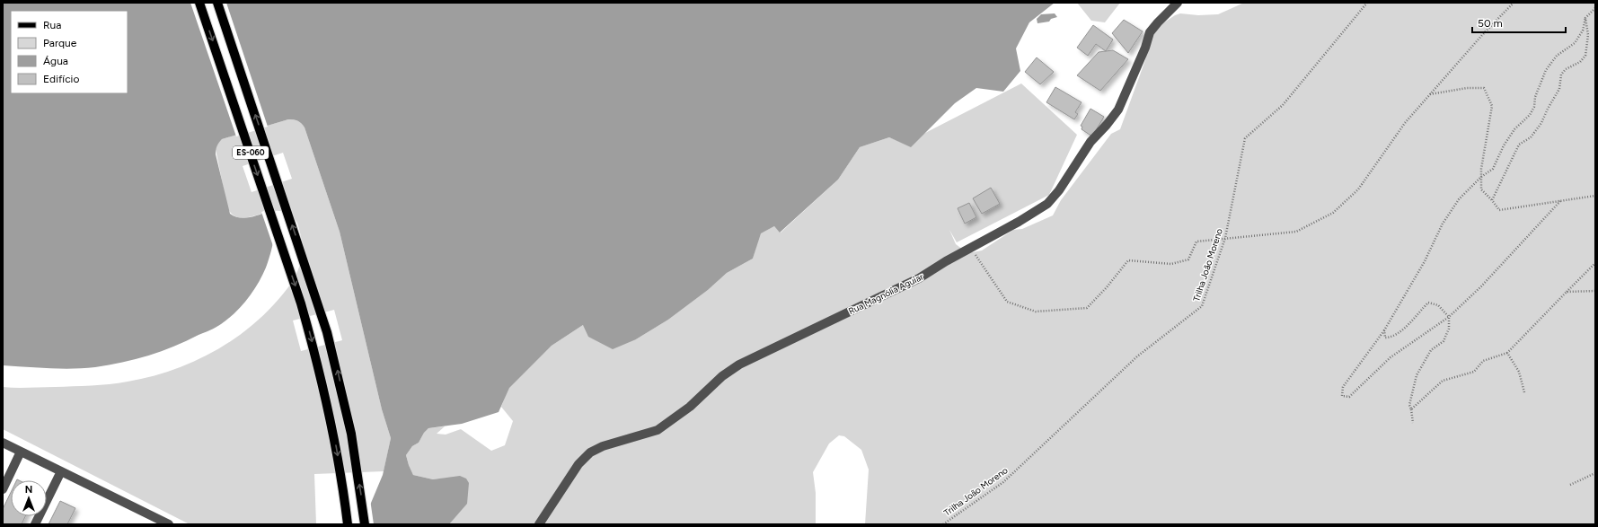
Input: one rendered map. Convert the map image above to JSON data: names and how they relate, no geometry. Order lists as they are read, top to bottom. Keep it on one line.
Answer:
{"streets":{"main road":["ES-060"],"street":["Rua Magnólia Aguiar"],"path":["Trilha João Moreno"]},"legend":["Rua","Parque","Água","Edifício"],"scale_bar":"50 m","north":"top"}
